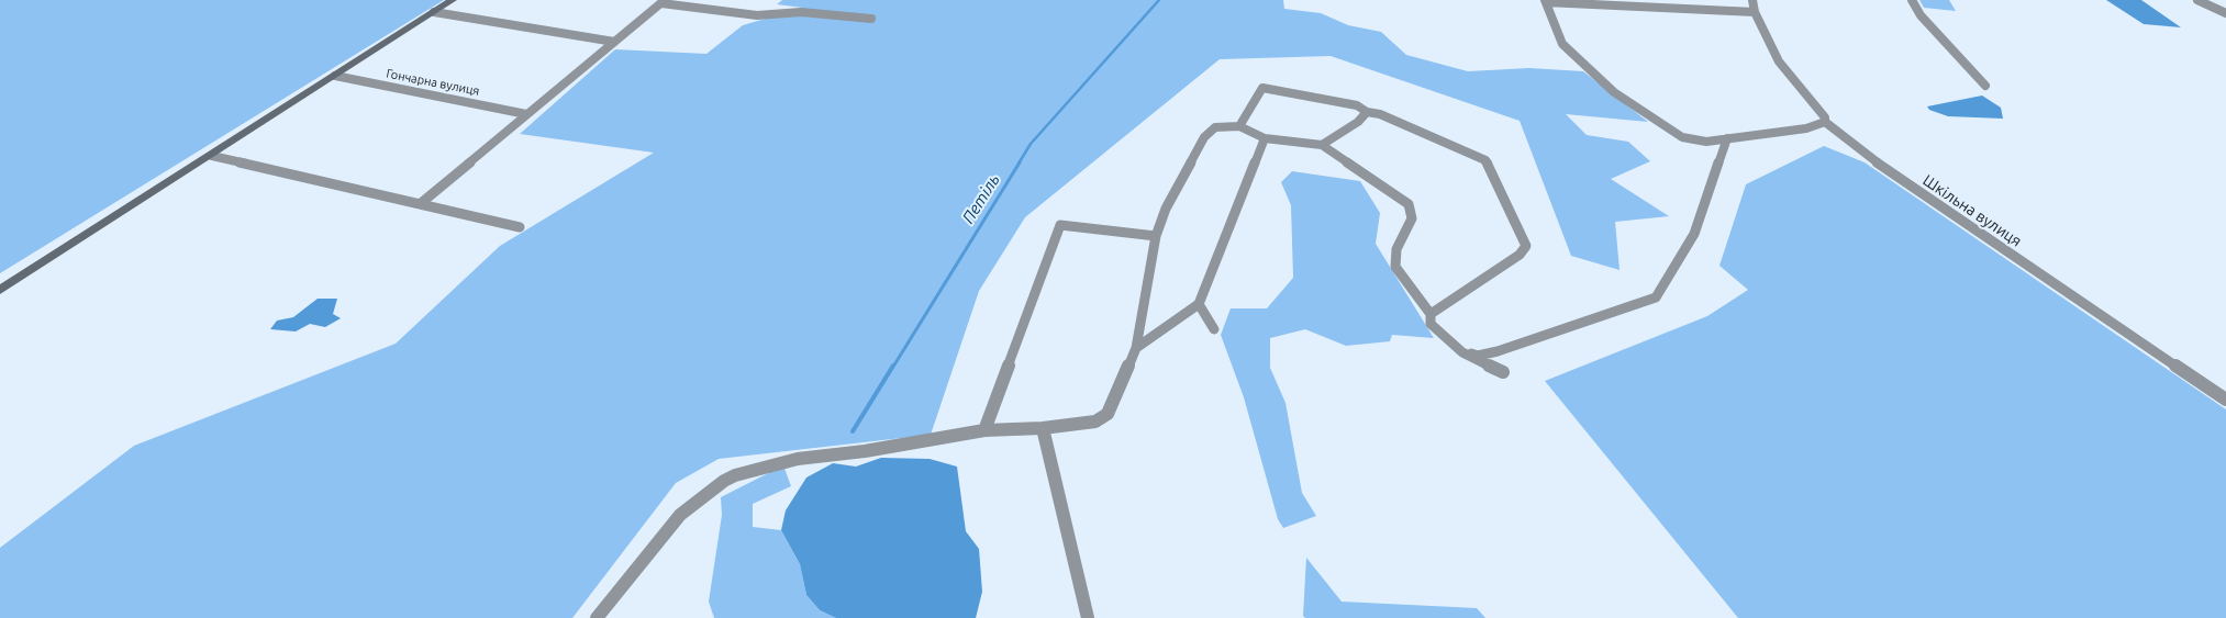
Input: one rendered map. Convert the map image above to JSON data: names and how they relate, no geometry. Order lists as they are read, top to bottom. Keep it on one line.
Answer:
{"streets":{"street":["Гончарна вулиця","Шкільна вулиця"]},"water":["Петіль"]}
